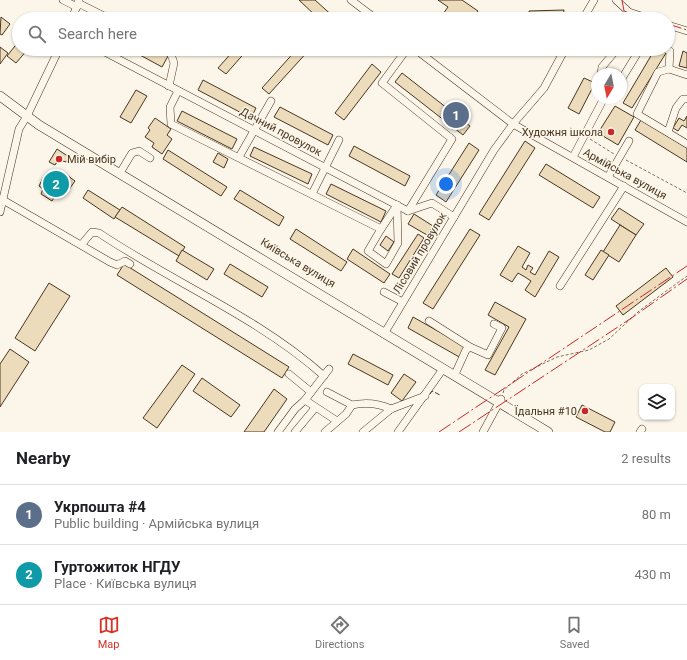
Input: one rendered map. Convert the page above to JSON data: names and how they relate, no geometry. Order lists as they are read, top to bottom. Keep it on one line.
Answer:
{"streets":{"main road":["Київська вулиця"],"street":["Дачний провулок","Армійська вулиця","Лісовий провулок"]},"crossings":[["Армійська вулиця","Лісовий провулок"],["Лісовий провулок","Київська вулиця"]],"places":["Художня школа","Мій вибір","Їдальня #10"],"north":"bottom","page":{"search":"Search here","pins":["1","2"],"heading":["Nearby","2 results"],"list":[{"mark":"1","name":"Укрпошта #4","note":"Public building · Армійська вулиця","value":"80 m"},{"mark":"2","name":"Гуртожиток НГДУ","note":"Place · Київська вулиця","value":"430 m"}],"nav":["Map","Directions","Saved"]}}
